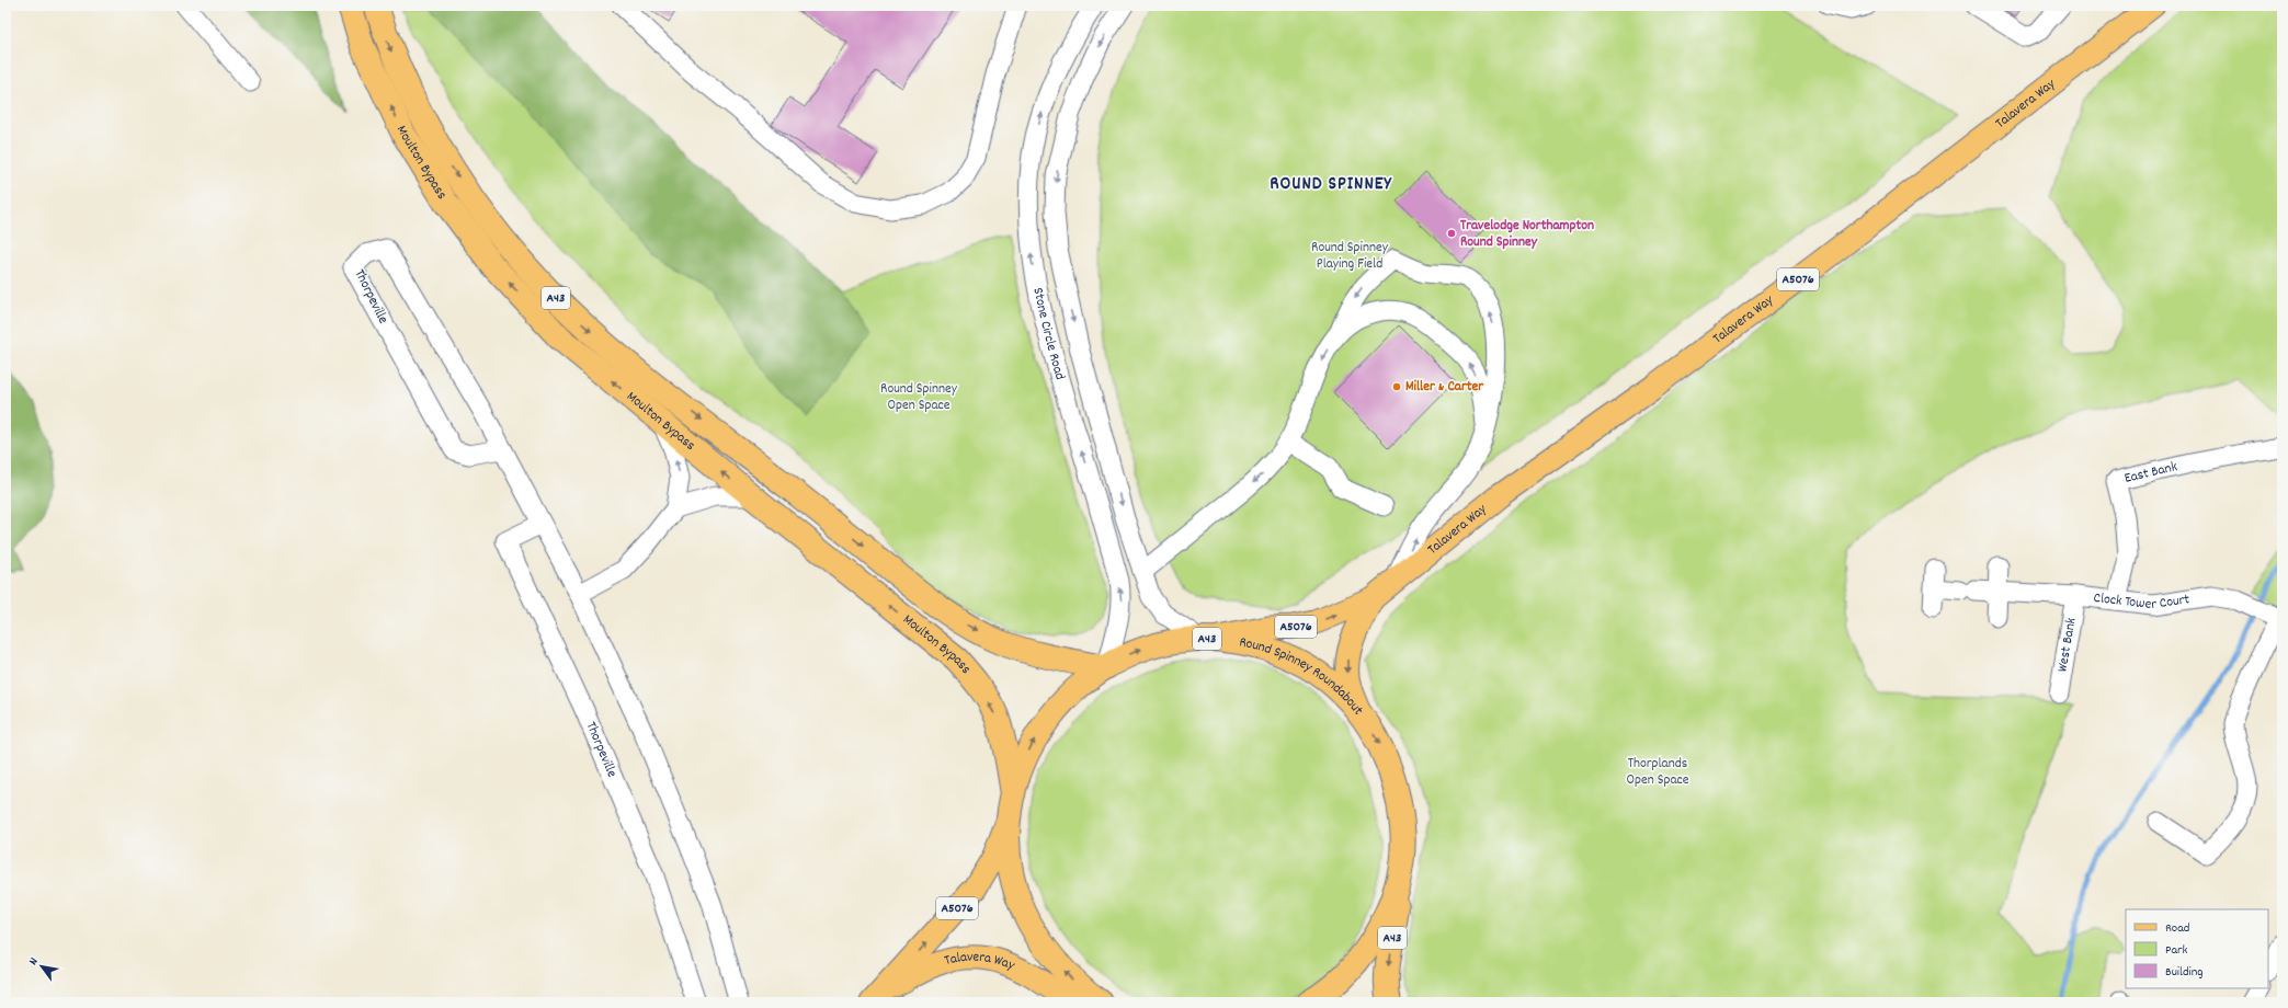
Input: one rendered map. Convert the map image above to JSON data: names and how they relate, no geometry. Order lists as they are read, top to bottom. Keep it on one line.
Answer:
{"streets":{"highway":["Moulton Bypass","A43","Round Spinney Roundabout"],"main road":["Talavera Way","A5076"],"street":["Thorpeville","Stone Circle Road","East Bank","Clock Tower Court","West Bank"]},"crossings":[["Talavera Way","Moulton Bypass"],["Talavera Way","Stone Circle Road"],["Talavera Way","Round Spinney Roundabout"],["Moulton Bypass","Stone Circle Road"],["Moulton Bypass","Round Spinney Roundabout"],["A43","Round Spinney Roundabout"],["Stone Circle Road","Round Spinney Roundabout"],["East Bank","Clock Tower Court"],["Clock Tower Court","West Bank"]],"districts":["ROUND SPINNEY"],"parks":["Round Spinney Playing Field","Round Spinney Open Space","Thorplands Open Space"],"places":["Travelodge Northampton Round Spinney","Miller & Carter"],"legend":["Road","Park","Building"],"north":"top left"}
